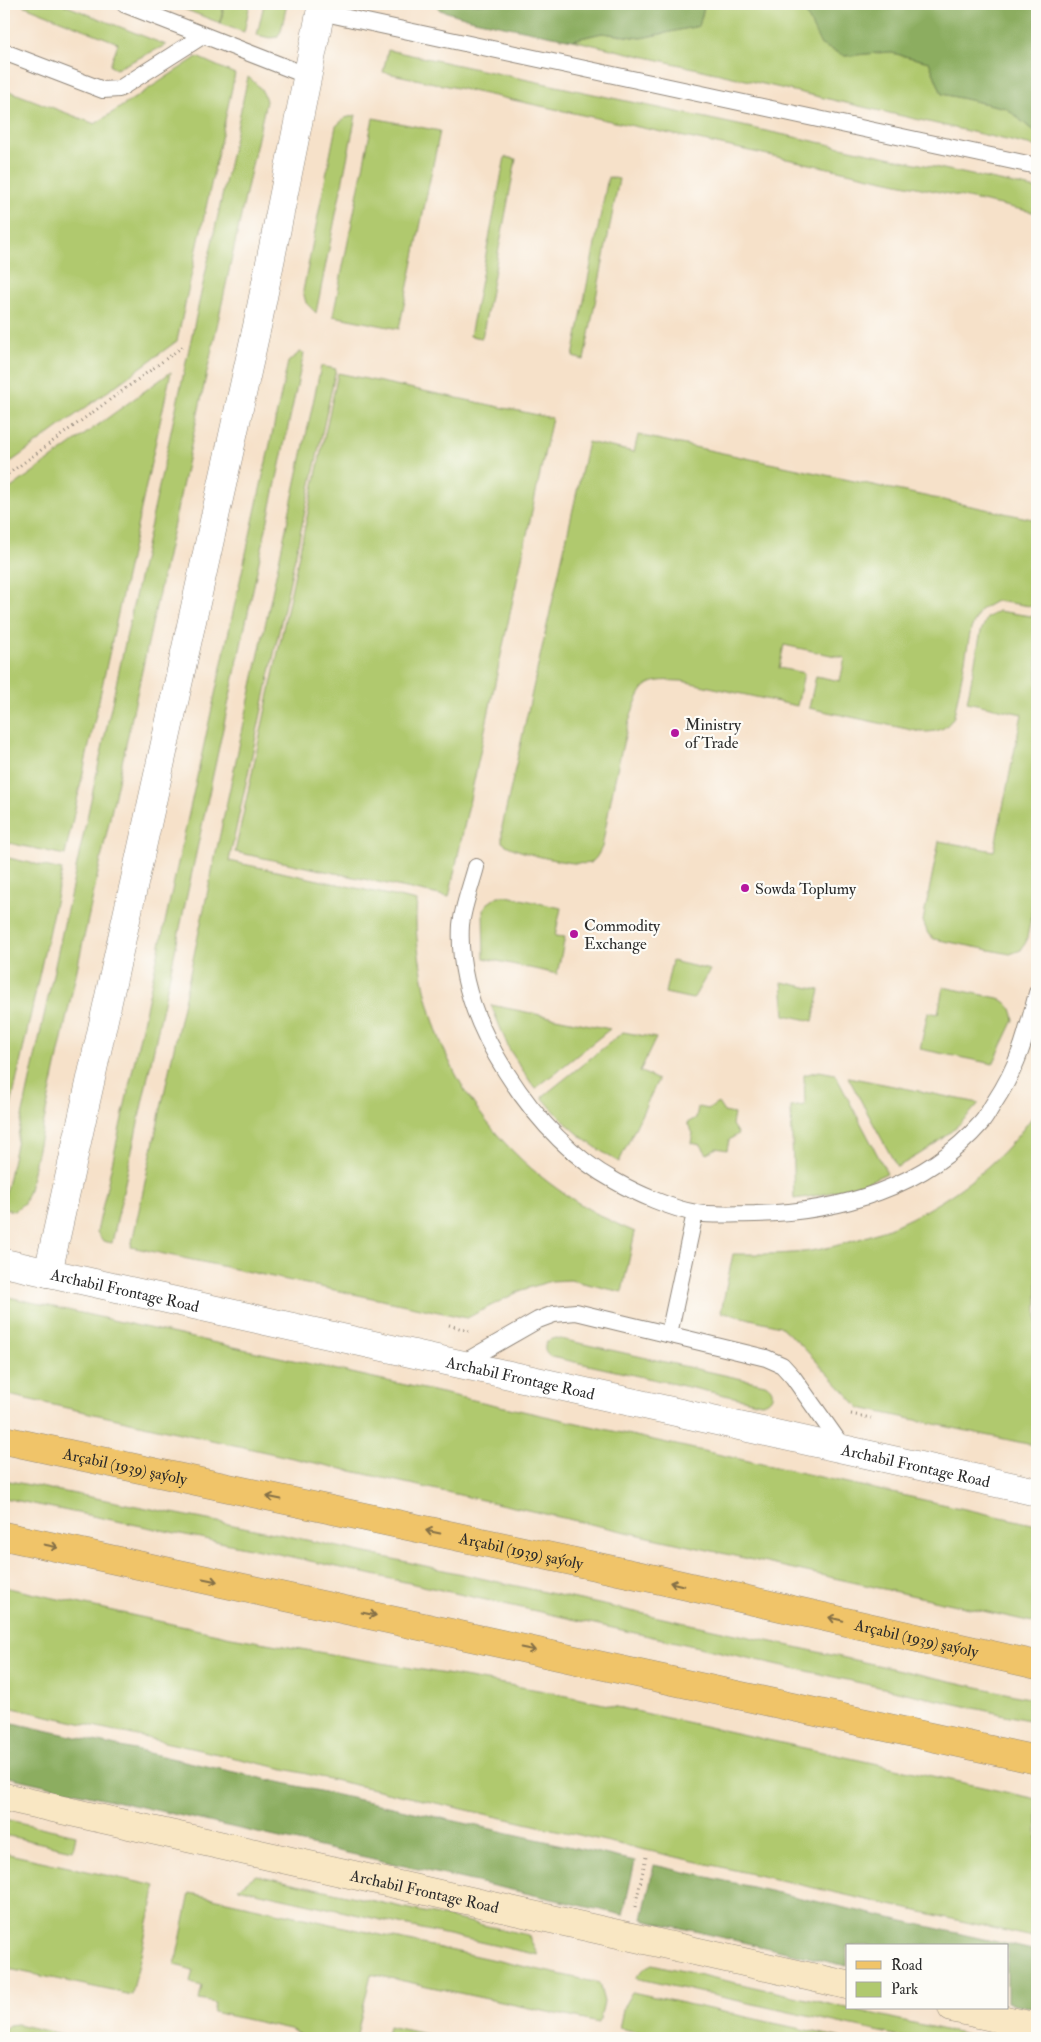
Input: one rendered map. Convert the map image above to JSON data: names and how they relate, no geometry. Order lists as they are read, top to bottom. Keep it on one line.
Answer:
{"streets":{"main road":["Arçabil (1939) şaýoly"],"street":["Archabil Frontage Road"]},"places":["Ministry of Trade","Sowda Toplumy","Commodity Exchange"],"legend":["Road","Park"]}
